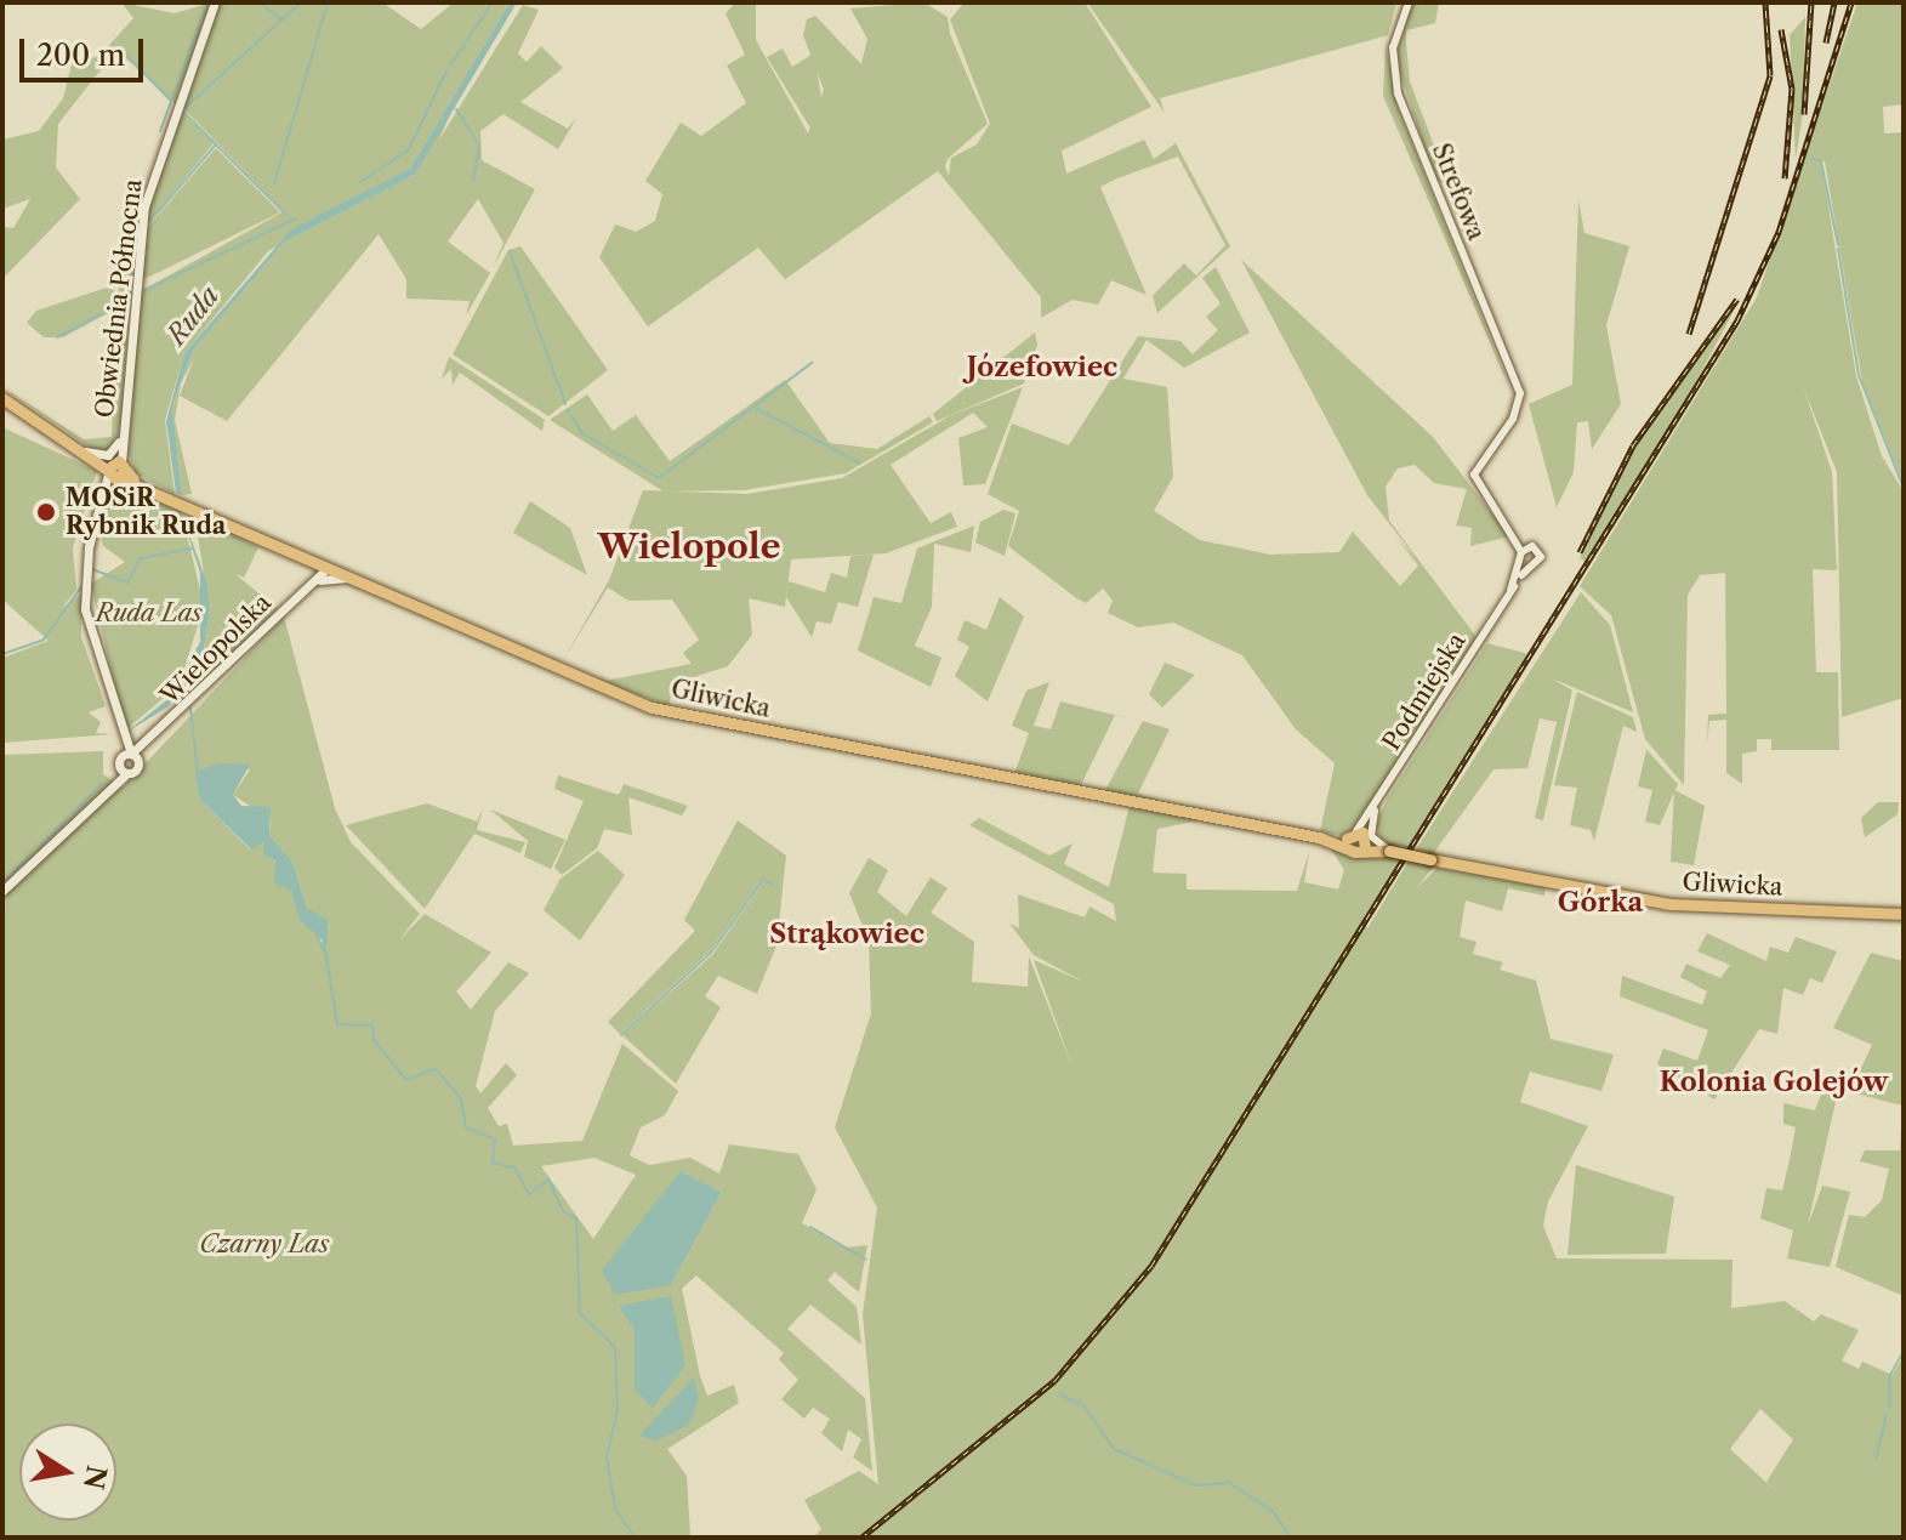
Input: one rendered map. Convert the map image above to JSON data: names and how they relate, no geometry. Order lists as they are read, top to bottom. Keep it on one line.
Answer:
{"streets":{"main road":["Obwiednia Północna","Wielopolska","Gliwicka"],"street":["Strefowa","Podmiejska"]},"crossings":[["Strefowa","Podmiejska"],["Obwiednia Północna","Wielopolska"],["Obwiednia Północna","Gliwicka"],["Wielopolska","Gliwicka"],["Podmiejska","Gliwicka"]],"districts":["Józefowiec","Wielopole","Górka","Strąkowiec","Kolonia Golejów"],"water":["Ruda"],"parks":["Ruda Las","Czarny Las"],"places":["MOSiR Rybnik Ruda"],"scale_bar":"200 m","north":"right"}
